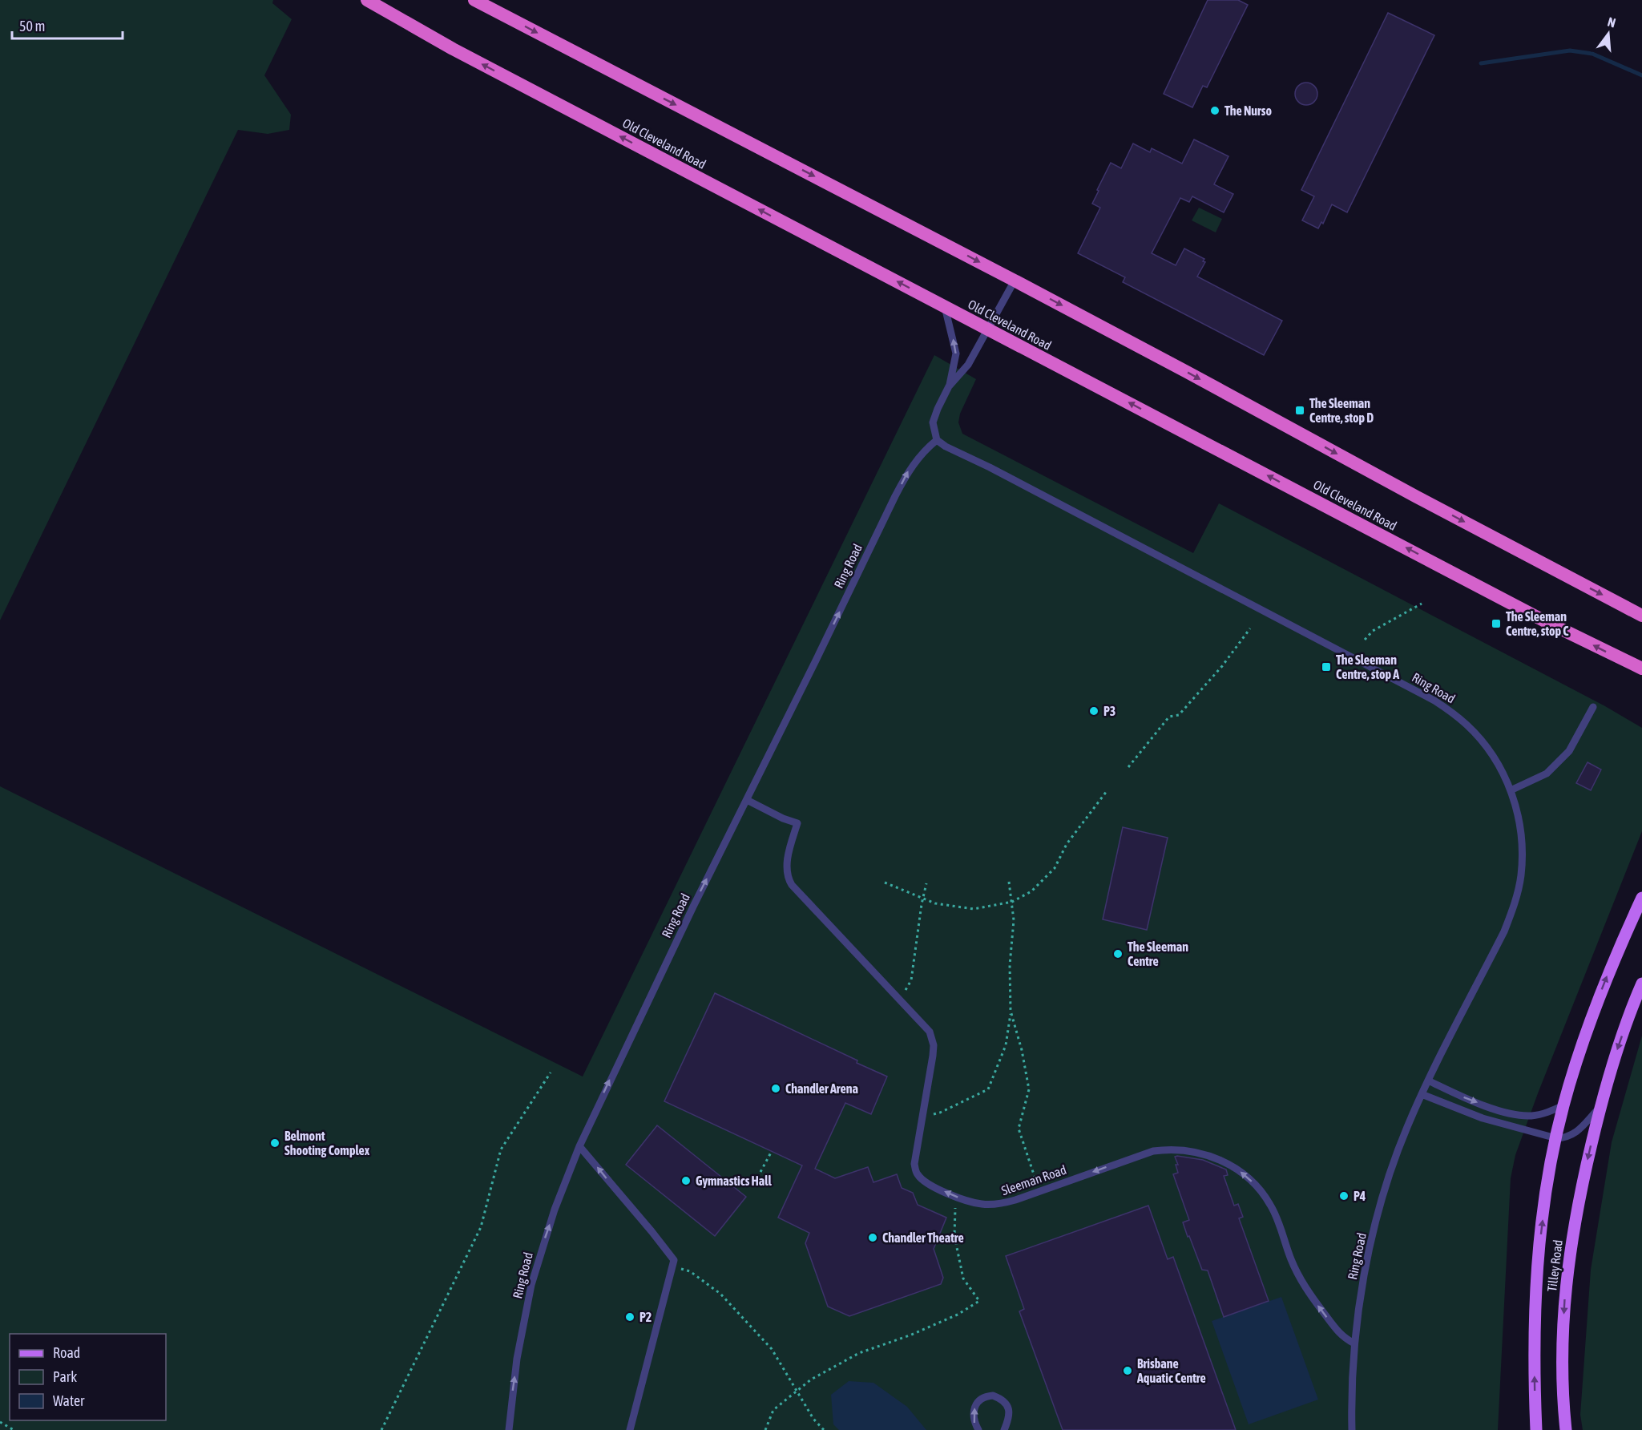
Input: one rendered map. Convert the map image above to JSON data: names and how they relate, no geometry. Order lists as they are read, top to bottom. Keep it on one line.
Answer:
{"streets":{"highway":["Old Cleveland Road"],"main road":["Tilley Road"],"lane":["Ring Road","Sleeman Road"]},"crossings":[["Ring Road","Sleeman Road"]],"one_way":["Ring Road"],"places":{"other":["The Nurso","P3","The Sleeman Centre","Chandler Arena","Belmont Shooting Complex","Gymnastics Hall","P4","Chandler Theatre","P2","Brisbane Aquatic Centre"],"transit":["The Sleeman Centre, stop D","The Sleeman Centre, stop C","The Sleeman Centre, stop A"]},"legend":["Road","Park","Water"],"scale_bar":"50 m","north":"top"}
